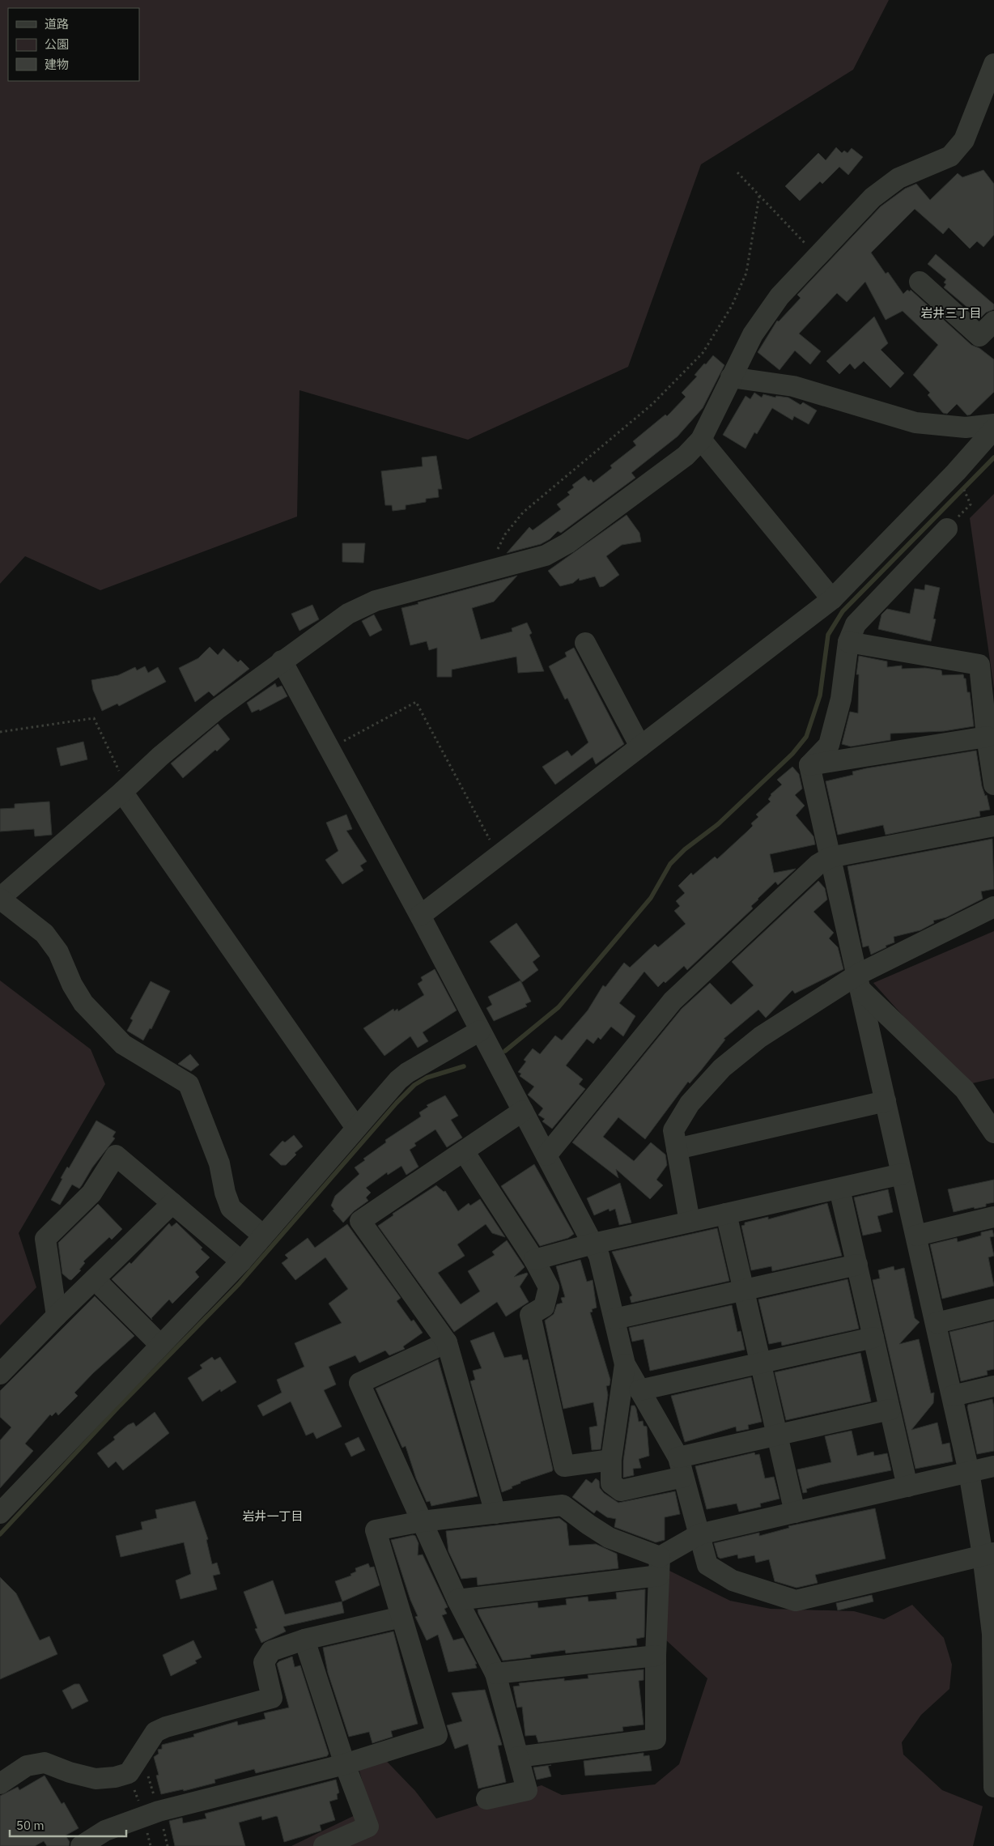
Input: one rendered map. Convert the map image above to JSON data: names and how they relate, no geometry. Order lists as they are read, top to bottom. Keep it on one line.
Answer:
{"districts":["岩井三丁目","岩井一丁目"],"legend":["道路","公園","建物"],"scale_bar":"50 m"}
